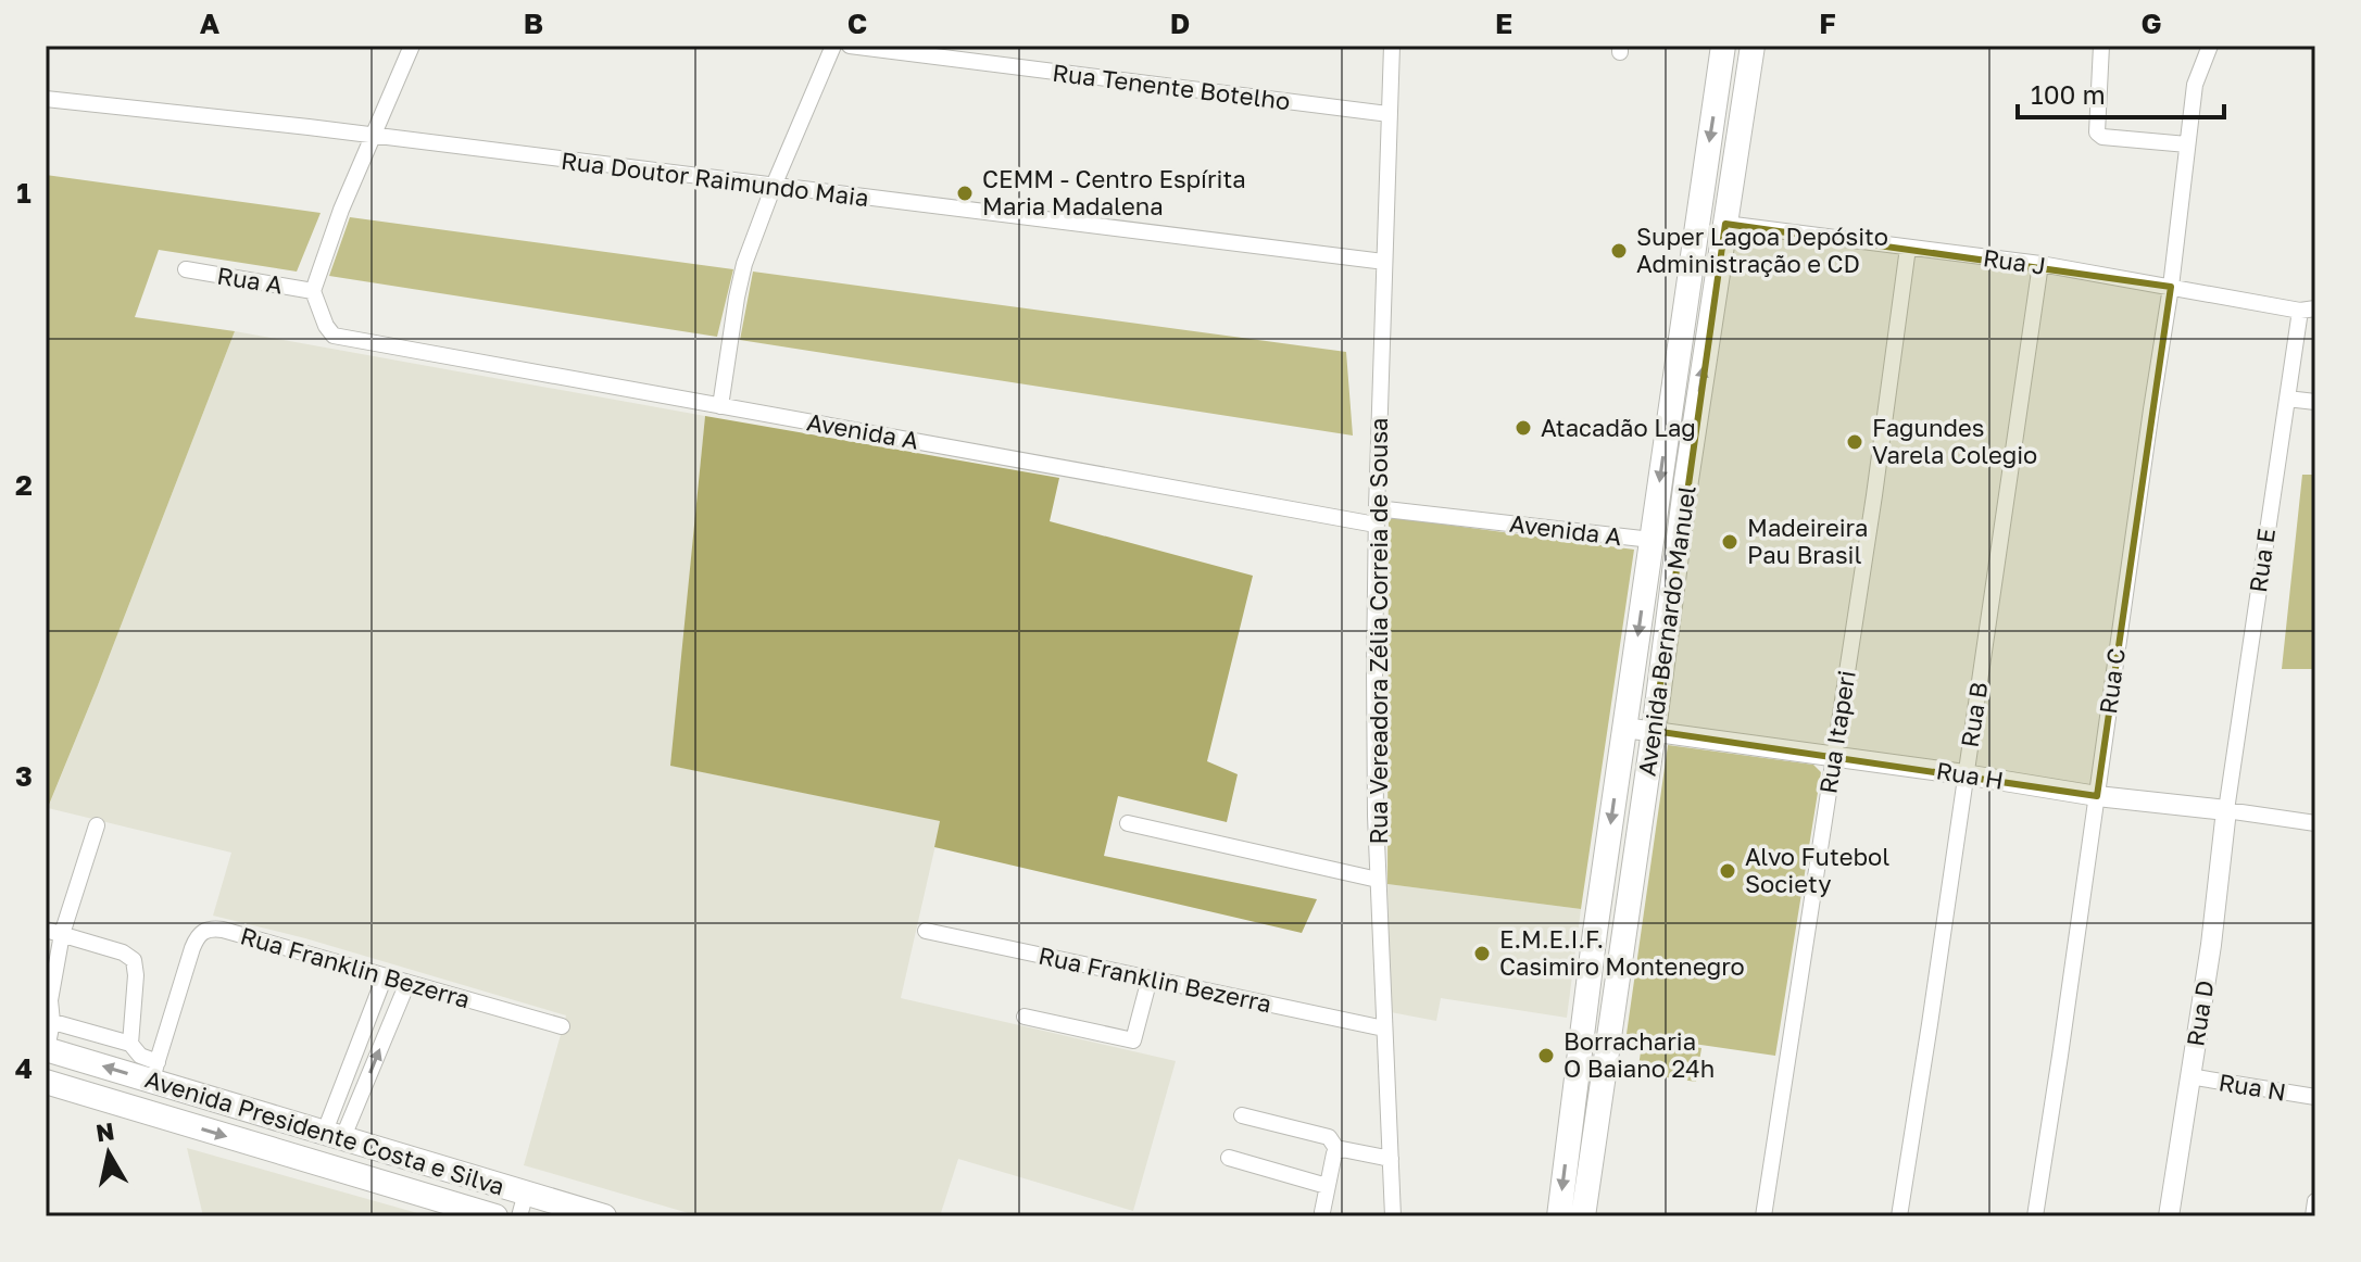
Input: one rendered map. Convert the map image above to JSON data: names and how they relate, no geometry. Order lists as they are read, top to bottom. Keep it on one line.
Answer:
{"streets":{"main road":["Avenida Bernardo Manuel","Avenida Presidente Costa e Silva"],"street":["Rua Tenente Botelho","Rua Doutor Raimundo Maia","Rua J","Rua A","Avenida A","Rua E","Rua Vereadora Zélia Correia de Sousa","Rua C","Rua B","Rua Itaperi","Rua H","Rua Franklin Bezerra","Rua D","Rua N"]},"crossings":[["Rua Tenente Botelho","Rua Vereadora Zélia Correia de Sousa"],["Rua Doutor Raimundo Maia","Rua Vereadora Zélia Correia de Sousa"],["Rua J","Rua E"],["Rua J","Avenida Bernardo Manuel"],["Rua J","Rua C"],["Rua J","Rua B"],["Rua J","Rua Itaperi"],["Rua A","Avenida A"],["Avenida A","Rua Vereadora Zélia Correia de Sousa"],["Avenida A","Avenida Bernardo Manuel"],["Rua E","Rua H"],["Rua E","Rua D"],["Rua Vereadora Zélia Correia de Sousa","Rua Franklin Bezerra"],["Avenida Bernardo Manuel","Rua H"],["Rua C","Rua H"],["Rua B","Rua H"],["Rua Itaperi","Rua H"],["Rua H","Rua D"],["Rua Franklin Bezerra","Avenida Presidente Costa e Silva"],["Rua D","Rua N"]],"places":["CEMM - Centro Espírita Maria Madalena","Super Lagoa Depósito Administração e CD","Atacadão Lag","Fagundes Varela Colegio","Madeireira Pau Brasil","Alvo Futebol Society","E.M.E.I.F. Casimiro Montenegro","Borracharia O Baiano 24h"],"scale_bar":"100 m","north":"top","grid":{"columns":["A","B","C","D","E","F","G"],"rows":["1","2","3","4"]}}
